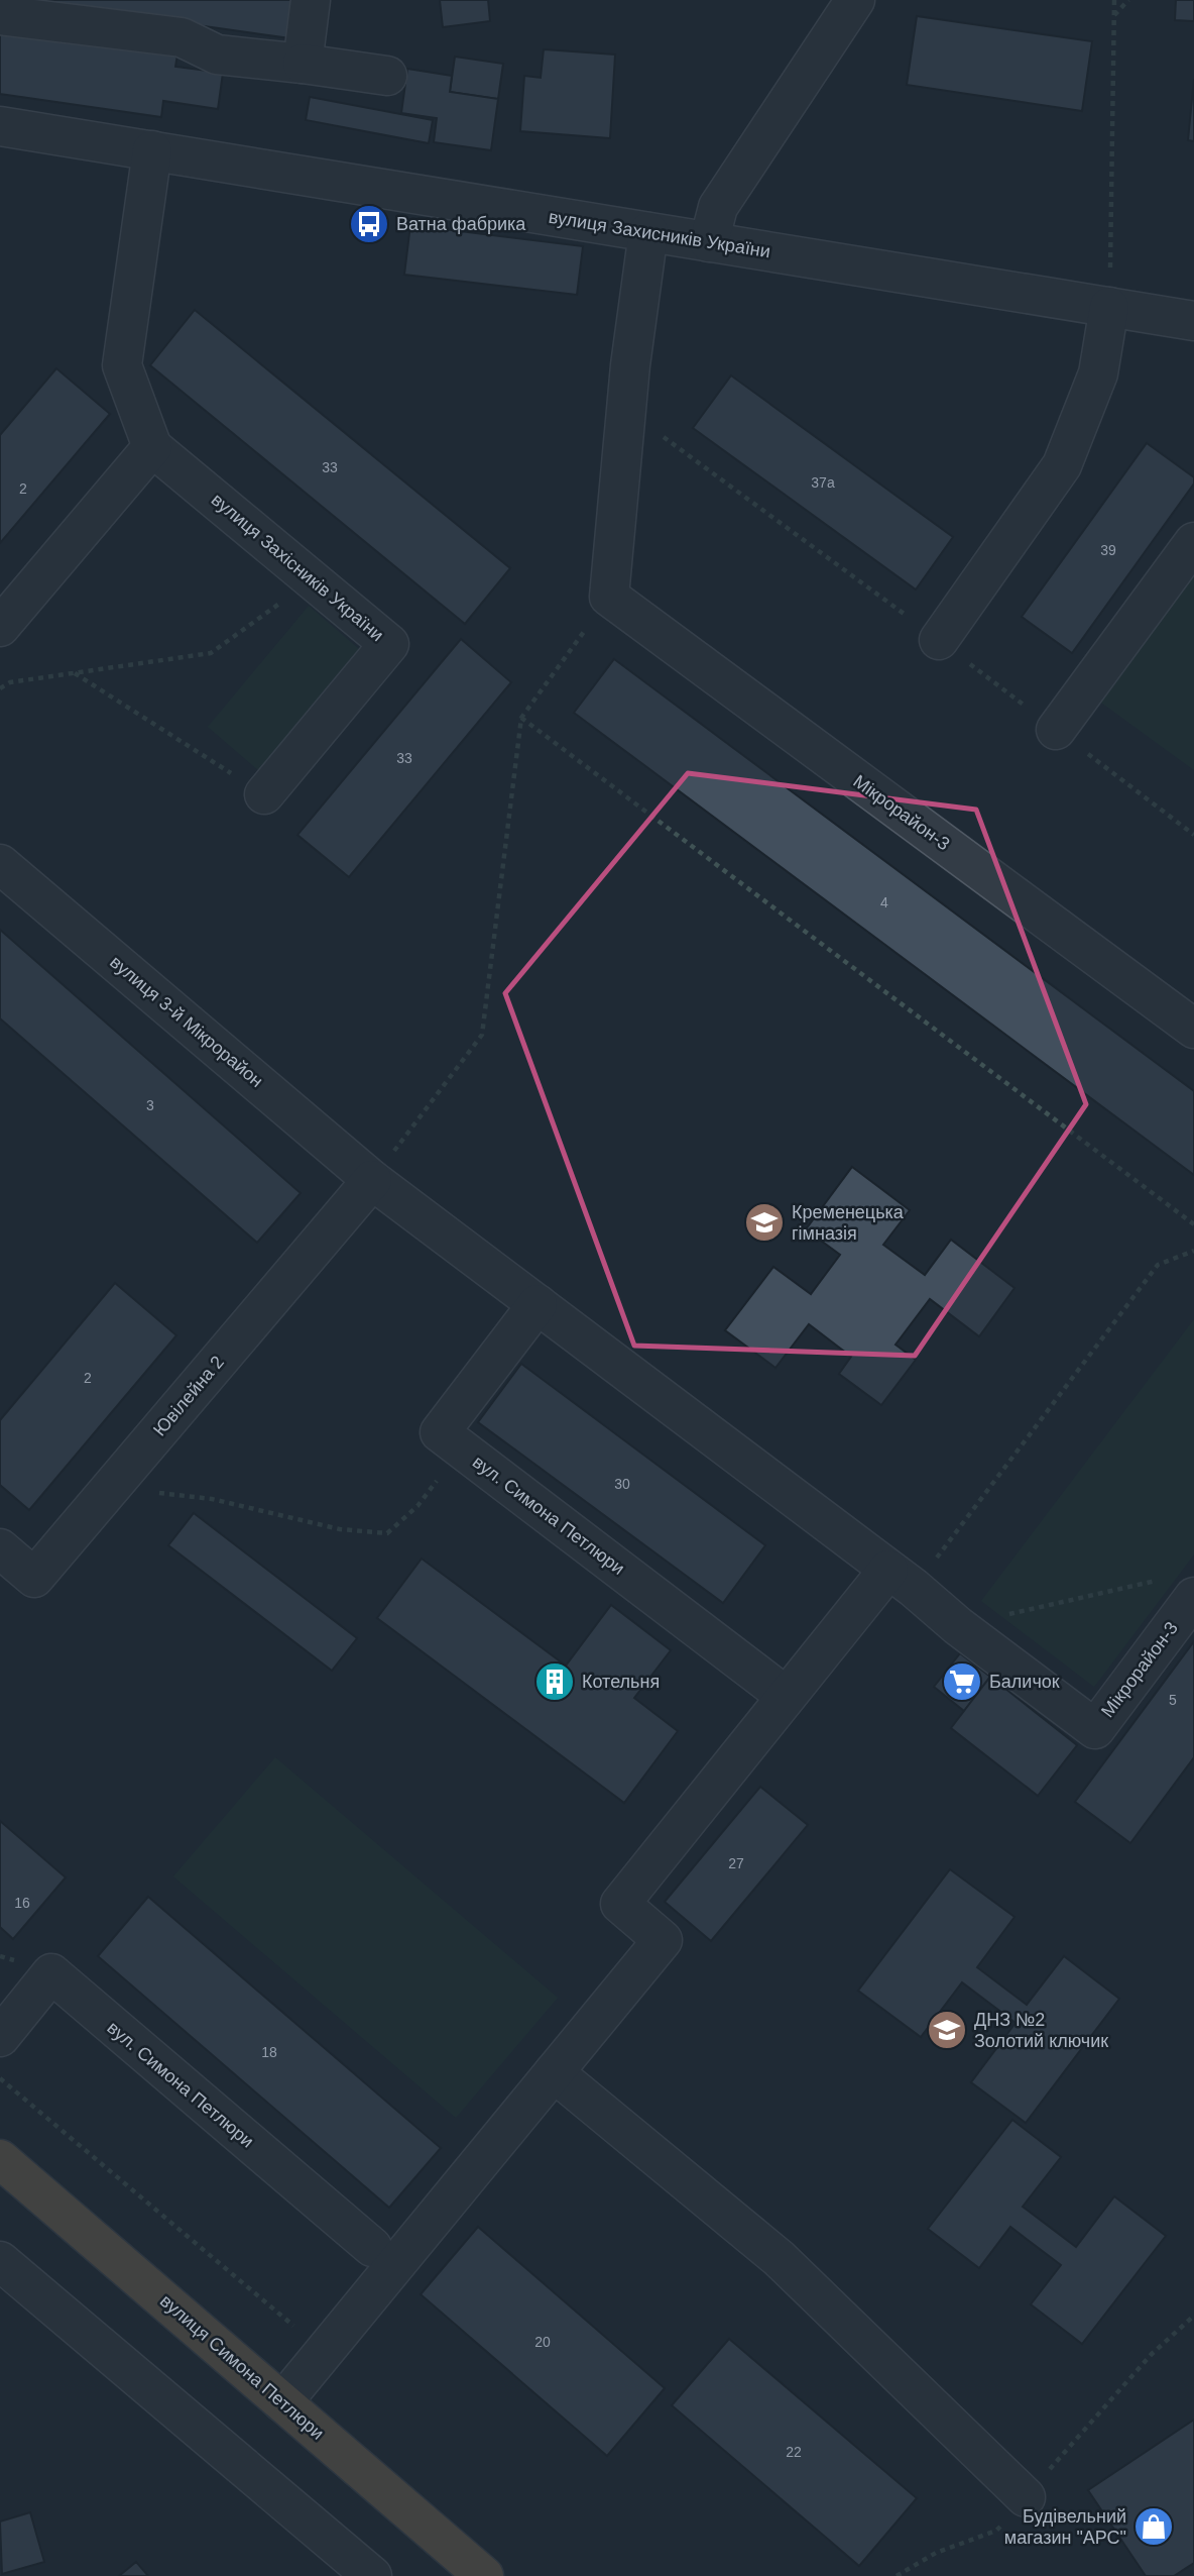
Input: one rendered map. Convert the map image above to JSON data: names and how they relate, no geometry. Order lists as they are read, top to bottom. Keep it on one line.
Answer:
{"streets":{"highway":["вулиця Симона Петлюри"],"street":["вулиця Захисників України","вулиця Захісників України","Мікрорайон-3","вулиця 3-й Мікрорайон","Ювілейна 2","вул. Симона Петлюри"]},"crossings":[["Мікрорайон-3","вулиця 3-й Мікрорайон"],["Мікрорайон-3","вул. Симона Петлюри"],["вулиця 3-й Мікрорайон","Ювілейна 2"],["вулиця 3-й Мікрорайон","вул. Симона Петлюри"]],"places":{"bus stop":["Ватна фабрика"],"school or university":["Кременецька гімназія","ДНЗ №2 Золотий ключик"],"building":["Котельня"],"supermarket":["Баличок"],"shop":["Будівельний магазин \"АРС\""]},"house_numbers":["33","37а","2","39","33","4","3","2","30","5","27","16","18","20","22"]}
